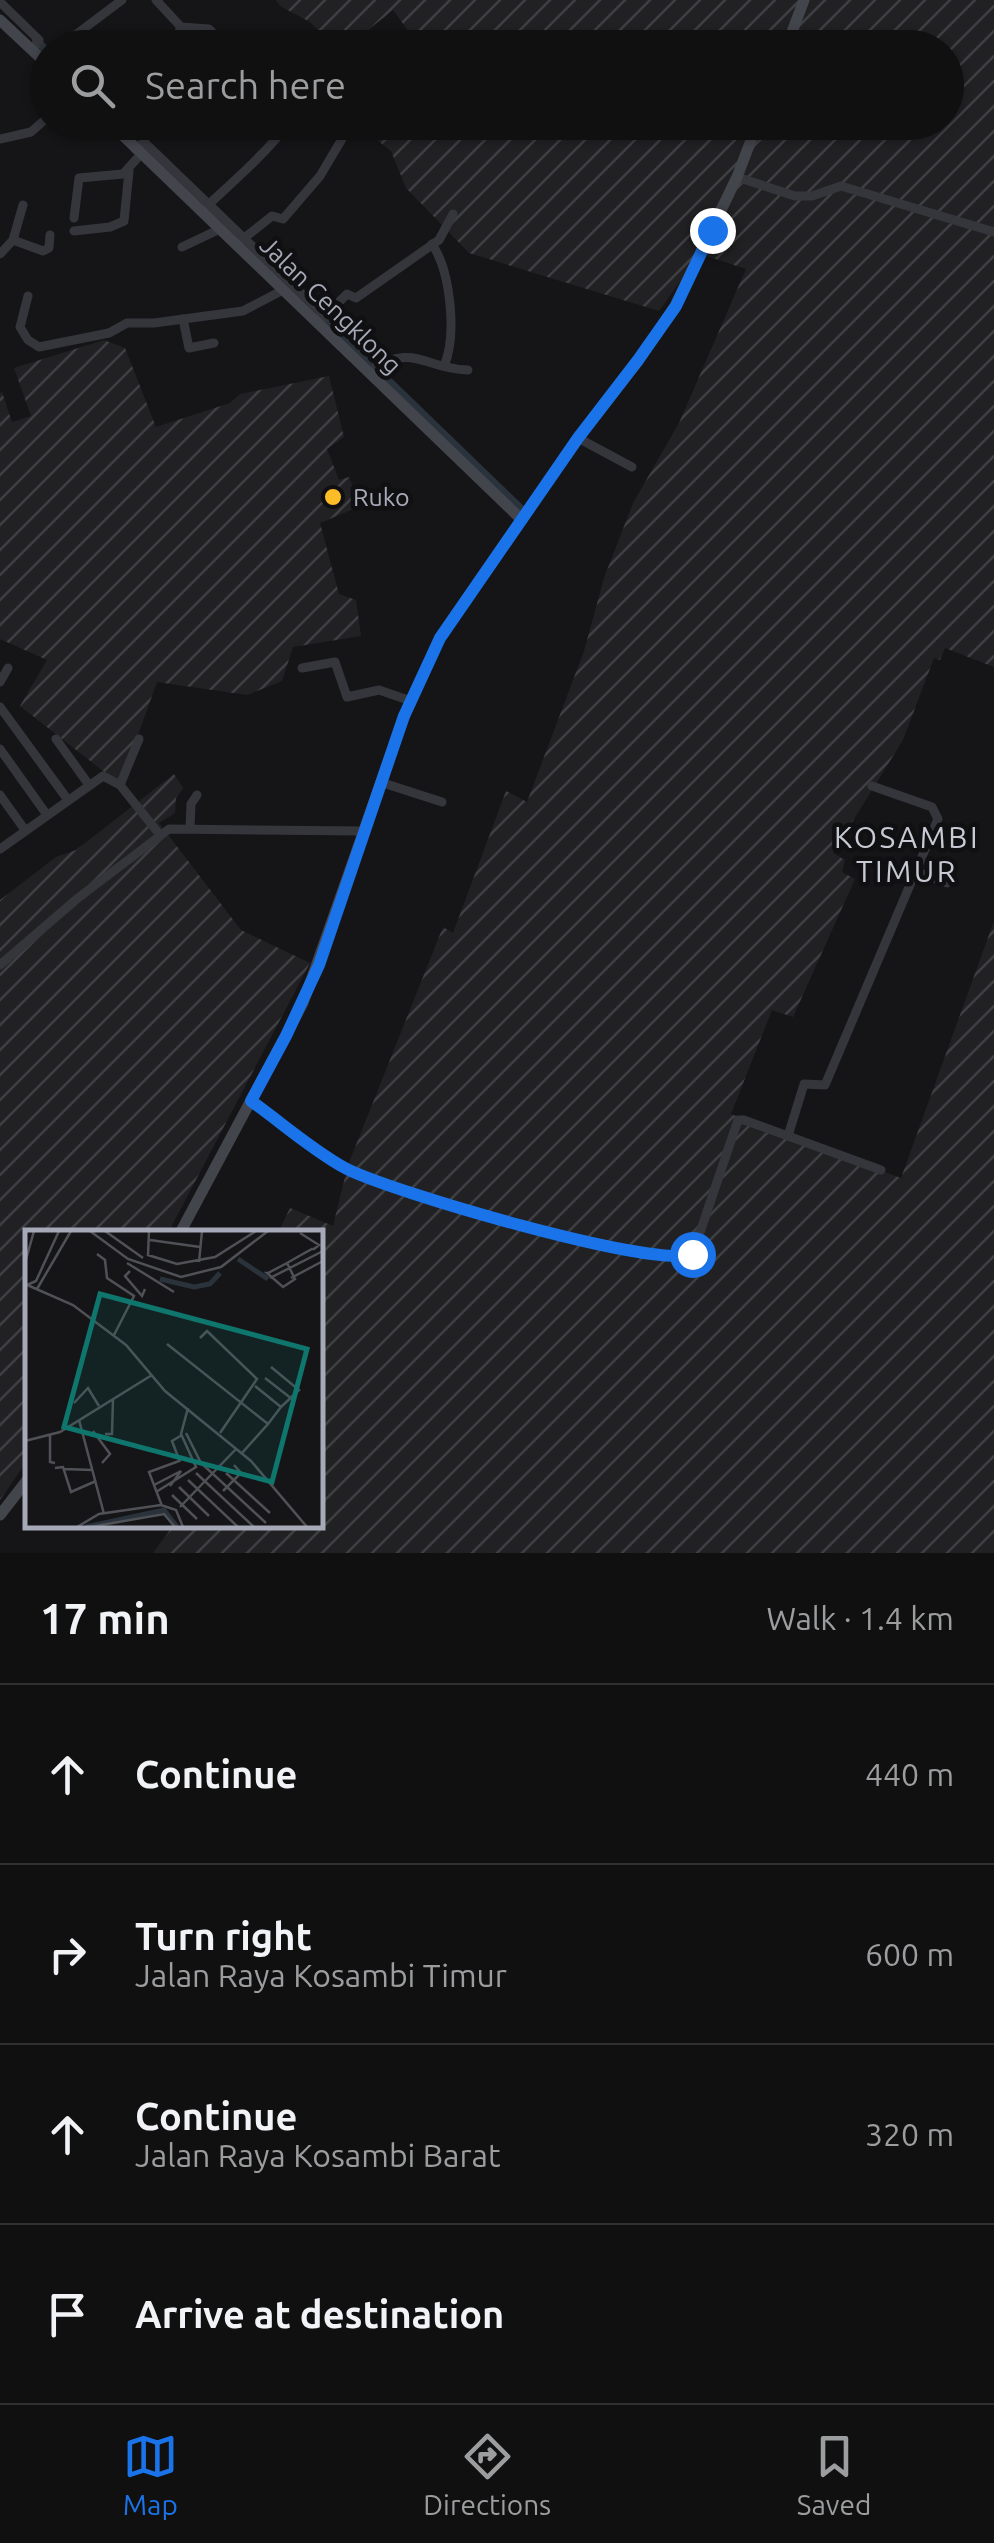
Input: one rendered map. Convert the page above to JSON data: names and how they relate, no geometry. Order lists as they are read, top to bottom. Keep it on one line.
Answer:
{"streets":{"main road":["Jalan Cengklong"]},"districts":["KOSAMBI TIMUR"],"places":["Ruko"],"page":{"search":"Search here","heading":["17 min","Walk · 1.4 km"],"list":[["Continue","440 m"],["Turn right","Jalan Raya Kosambi Timur","600 m"],["Continue","Jalan Raya Kosambi Barat","320 m"],"Arrive at destination"],"nav":["Map","Directions","Saved"]}}
